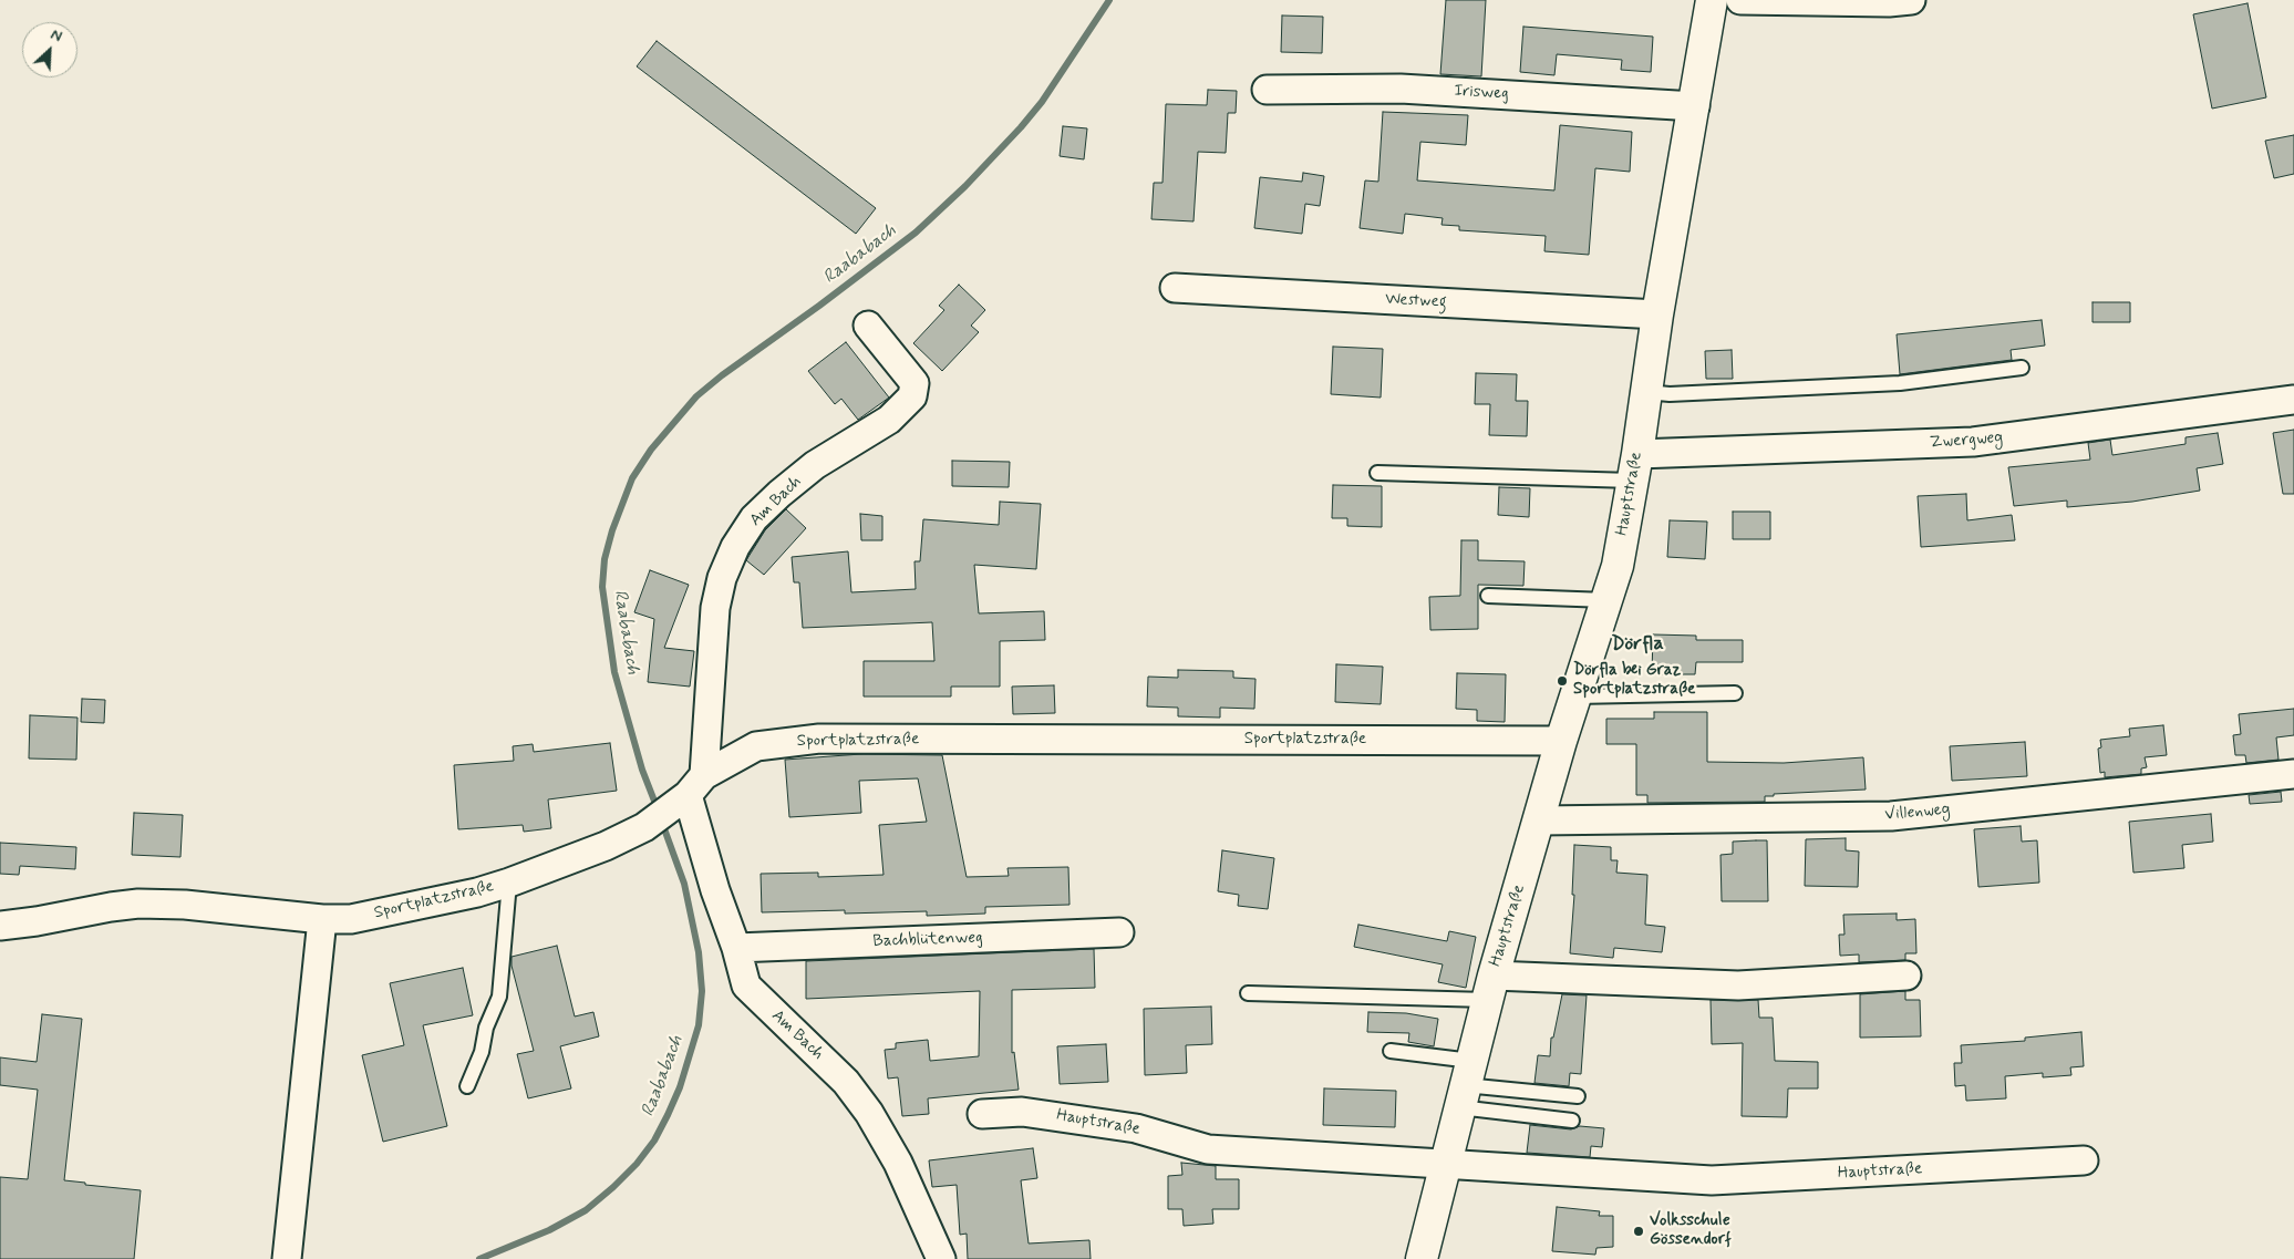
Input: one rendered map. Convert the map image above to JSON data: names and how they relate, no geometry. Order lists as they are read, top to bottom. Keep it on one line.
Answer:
{"streets":{"main road":["Hauptstraße"],"street":["Irisweg","Westweg","Zwergweg","Am Bach","Sportplatzstraße","Villenweg","Bachblütenweg"]},"crossings":[["Irisweg","Hauptstraße"],["Westweg","Hauptstraße"],["Zwergweg","Hauptstraße"],["Hauptstraße","Sportplatzstraße"],["Hauptstraße","Villenweg"],["Am Bach","Sportplatzstraße"],["Am Bach","Bachblütenweg"]],"districts":["Dörfla"],"water":["Raababach"],"places":["Dörfla bei Graz Sportplatzstraße","Volksschule Gössendorf"],"north":"top right"}
